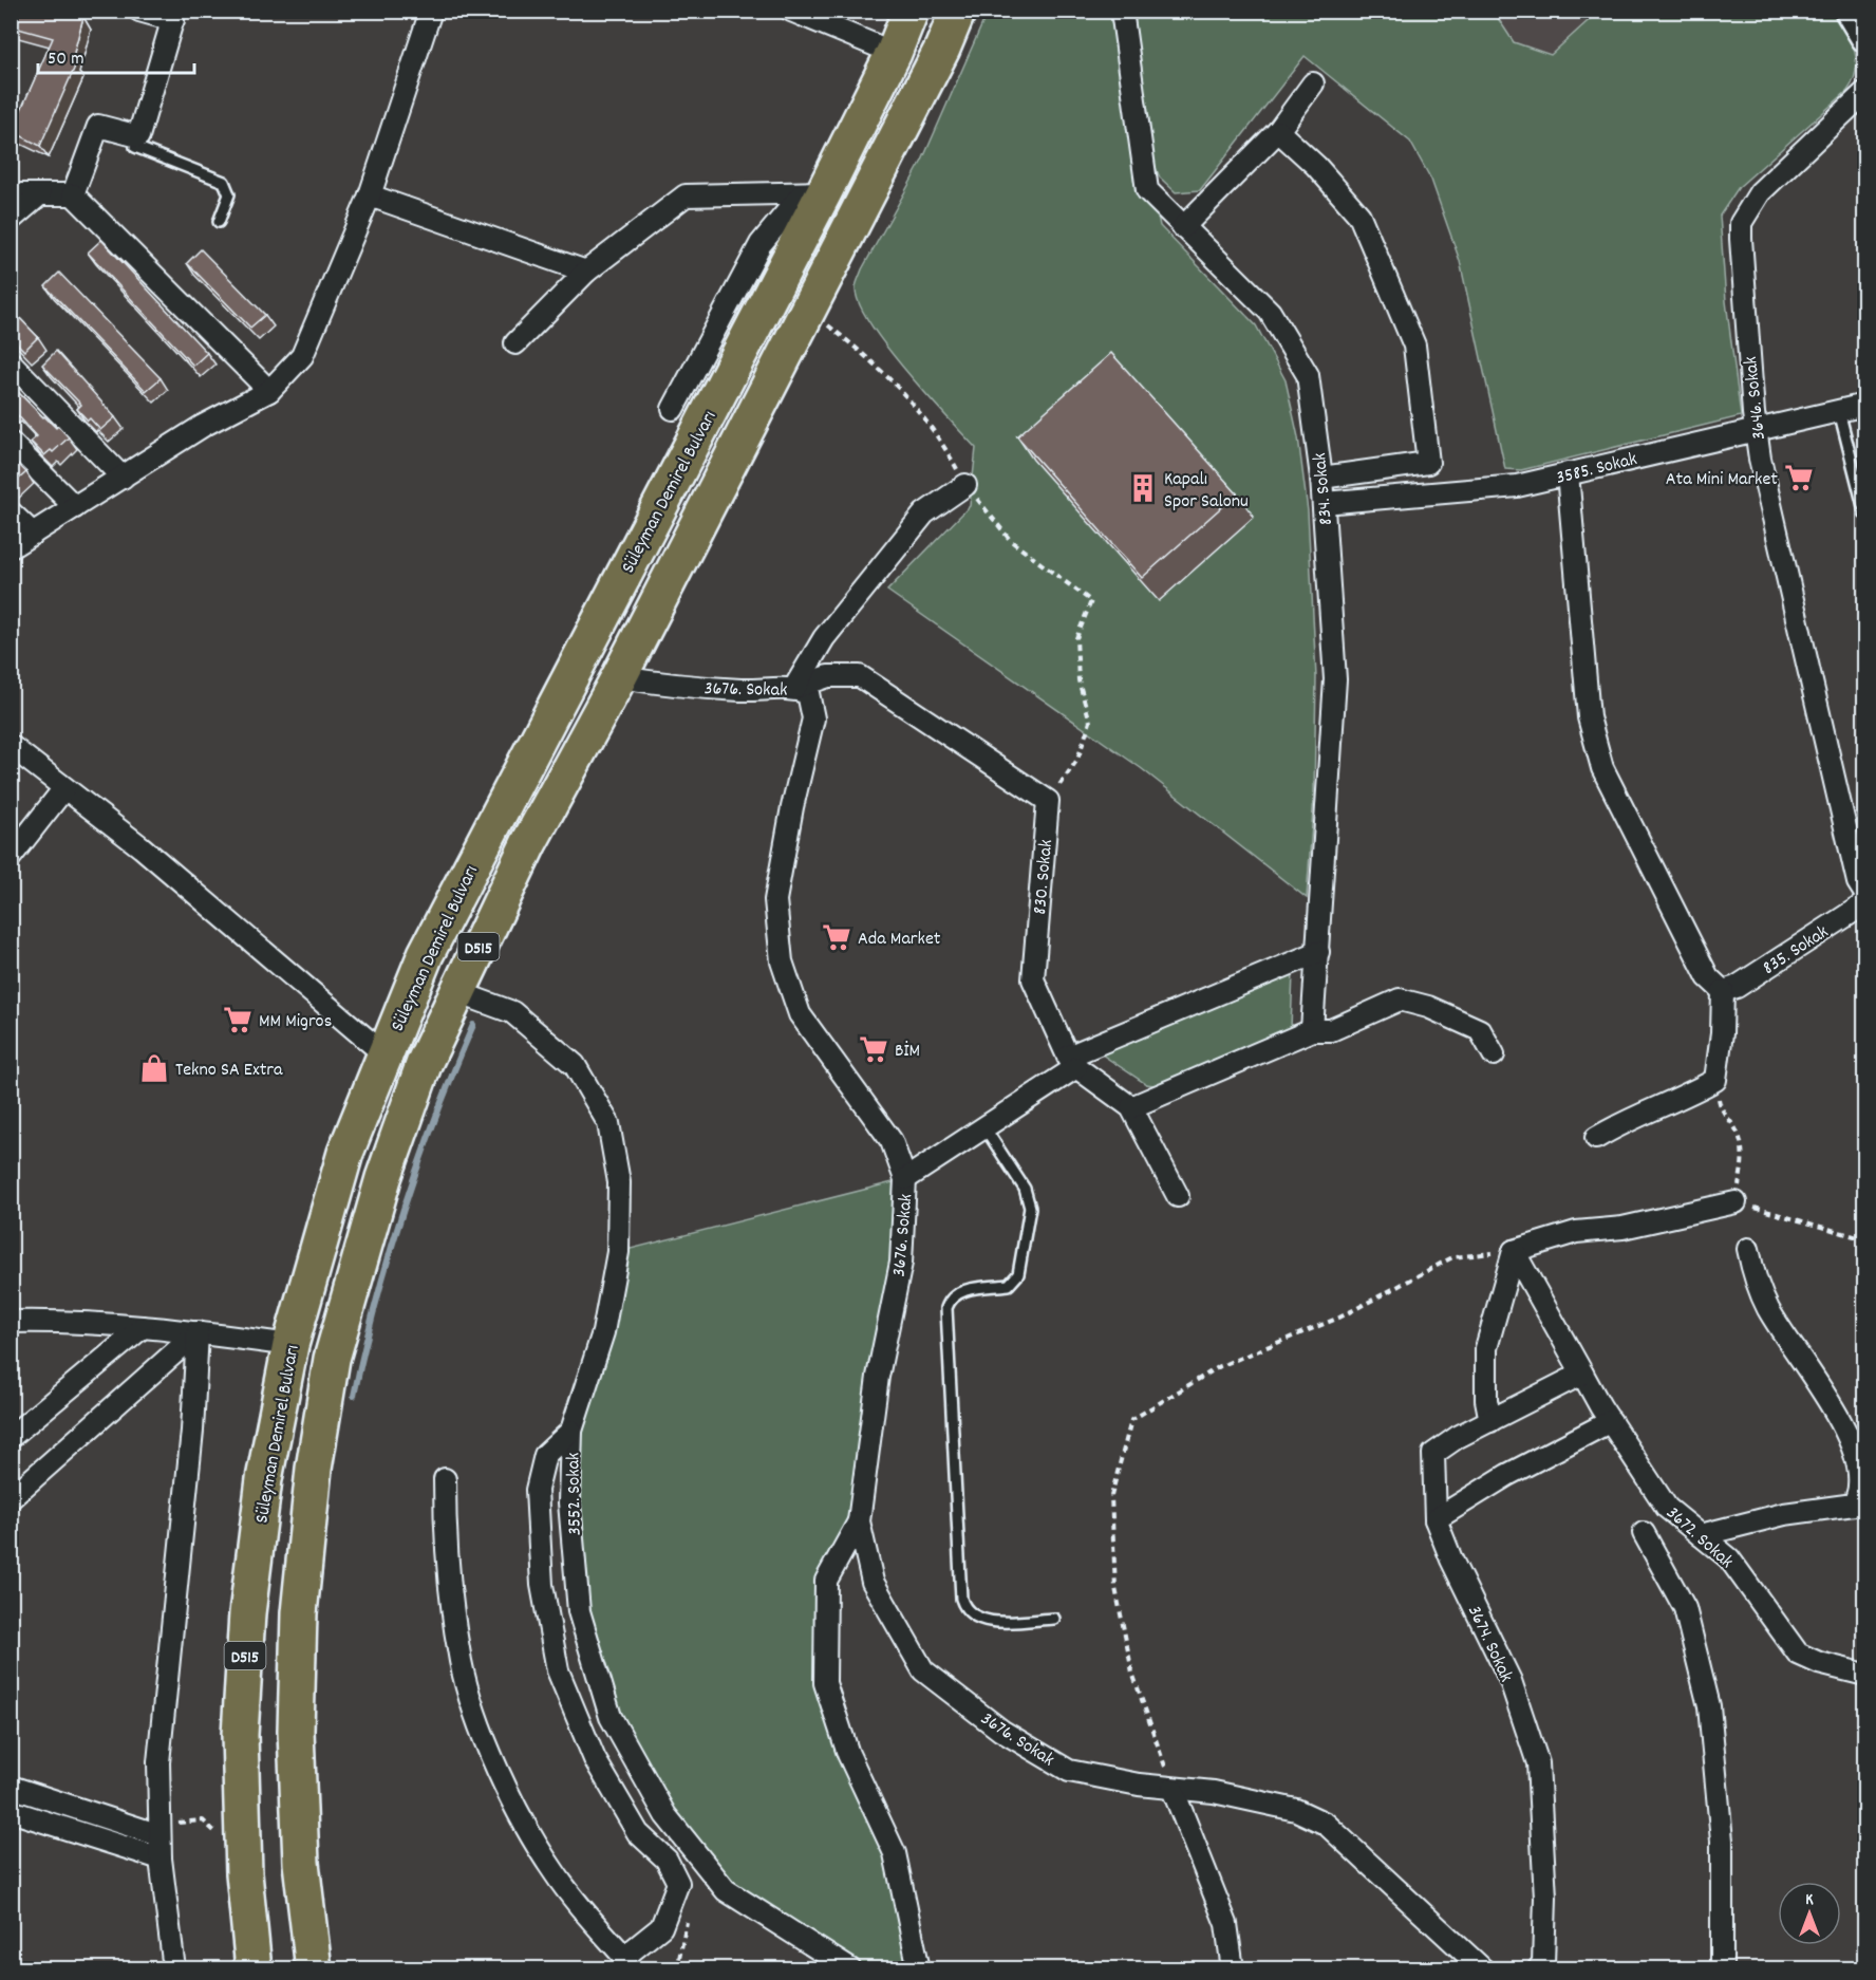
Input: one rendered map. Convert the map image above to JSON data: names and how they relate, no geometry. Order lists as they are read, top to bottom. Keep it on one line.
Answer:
{"streets":{"highway":["Süleyman Demirel Bulvarı","D515"],"street":["3646. Sokak","3585. Sokak","834. Sokak","3676. Sokak","830. Sokak","835. Sokak","3552. Sokak","3672. Sokak","3674. Sokak"]},"crossings":[["3646. Sokak","3585. Sokak"],["3585. Sokak","834. Sokak"],["3676. Sokak","D515"],["D515","3552. Sokak"]],"places":{"supermarket":["Ata Mini Market","Ada Market","MM Migros","BİM"],"building":["Kapalı Spor Salonu"],"shop":["Tekno SA Extra"]},"scale_bar":"50 m","north":"top"}
